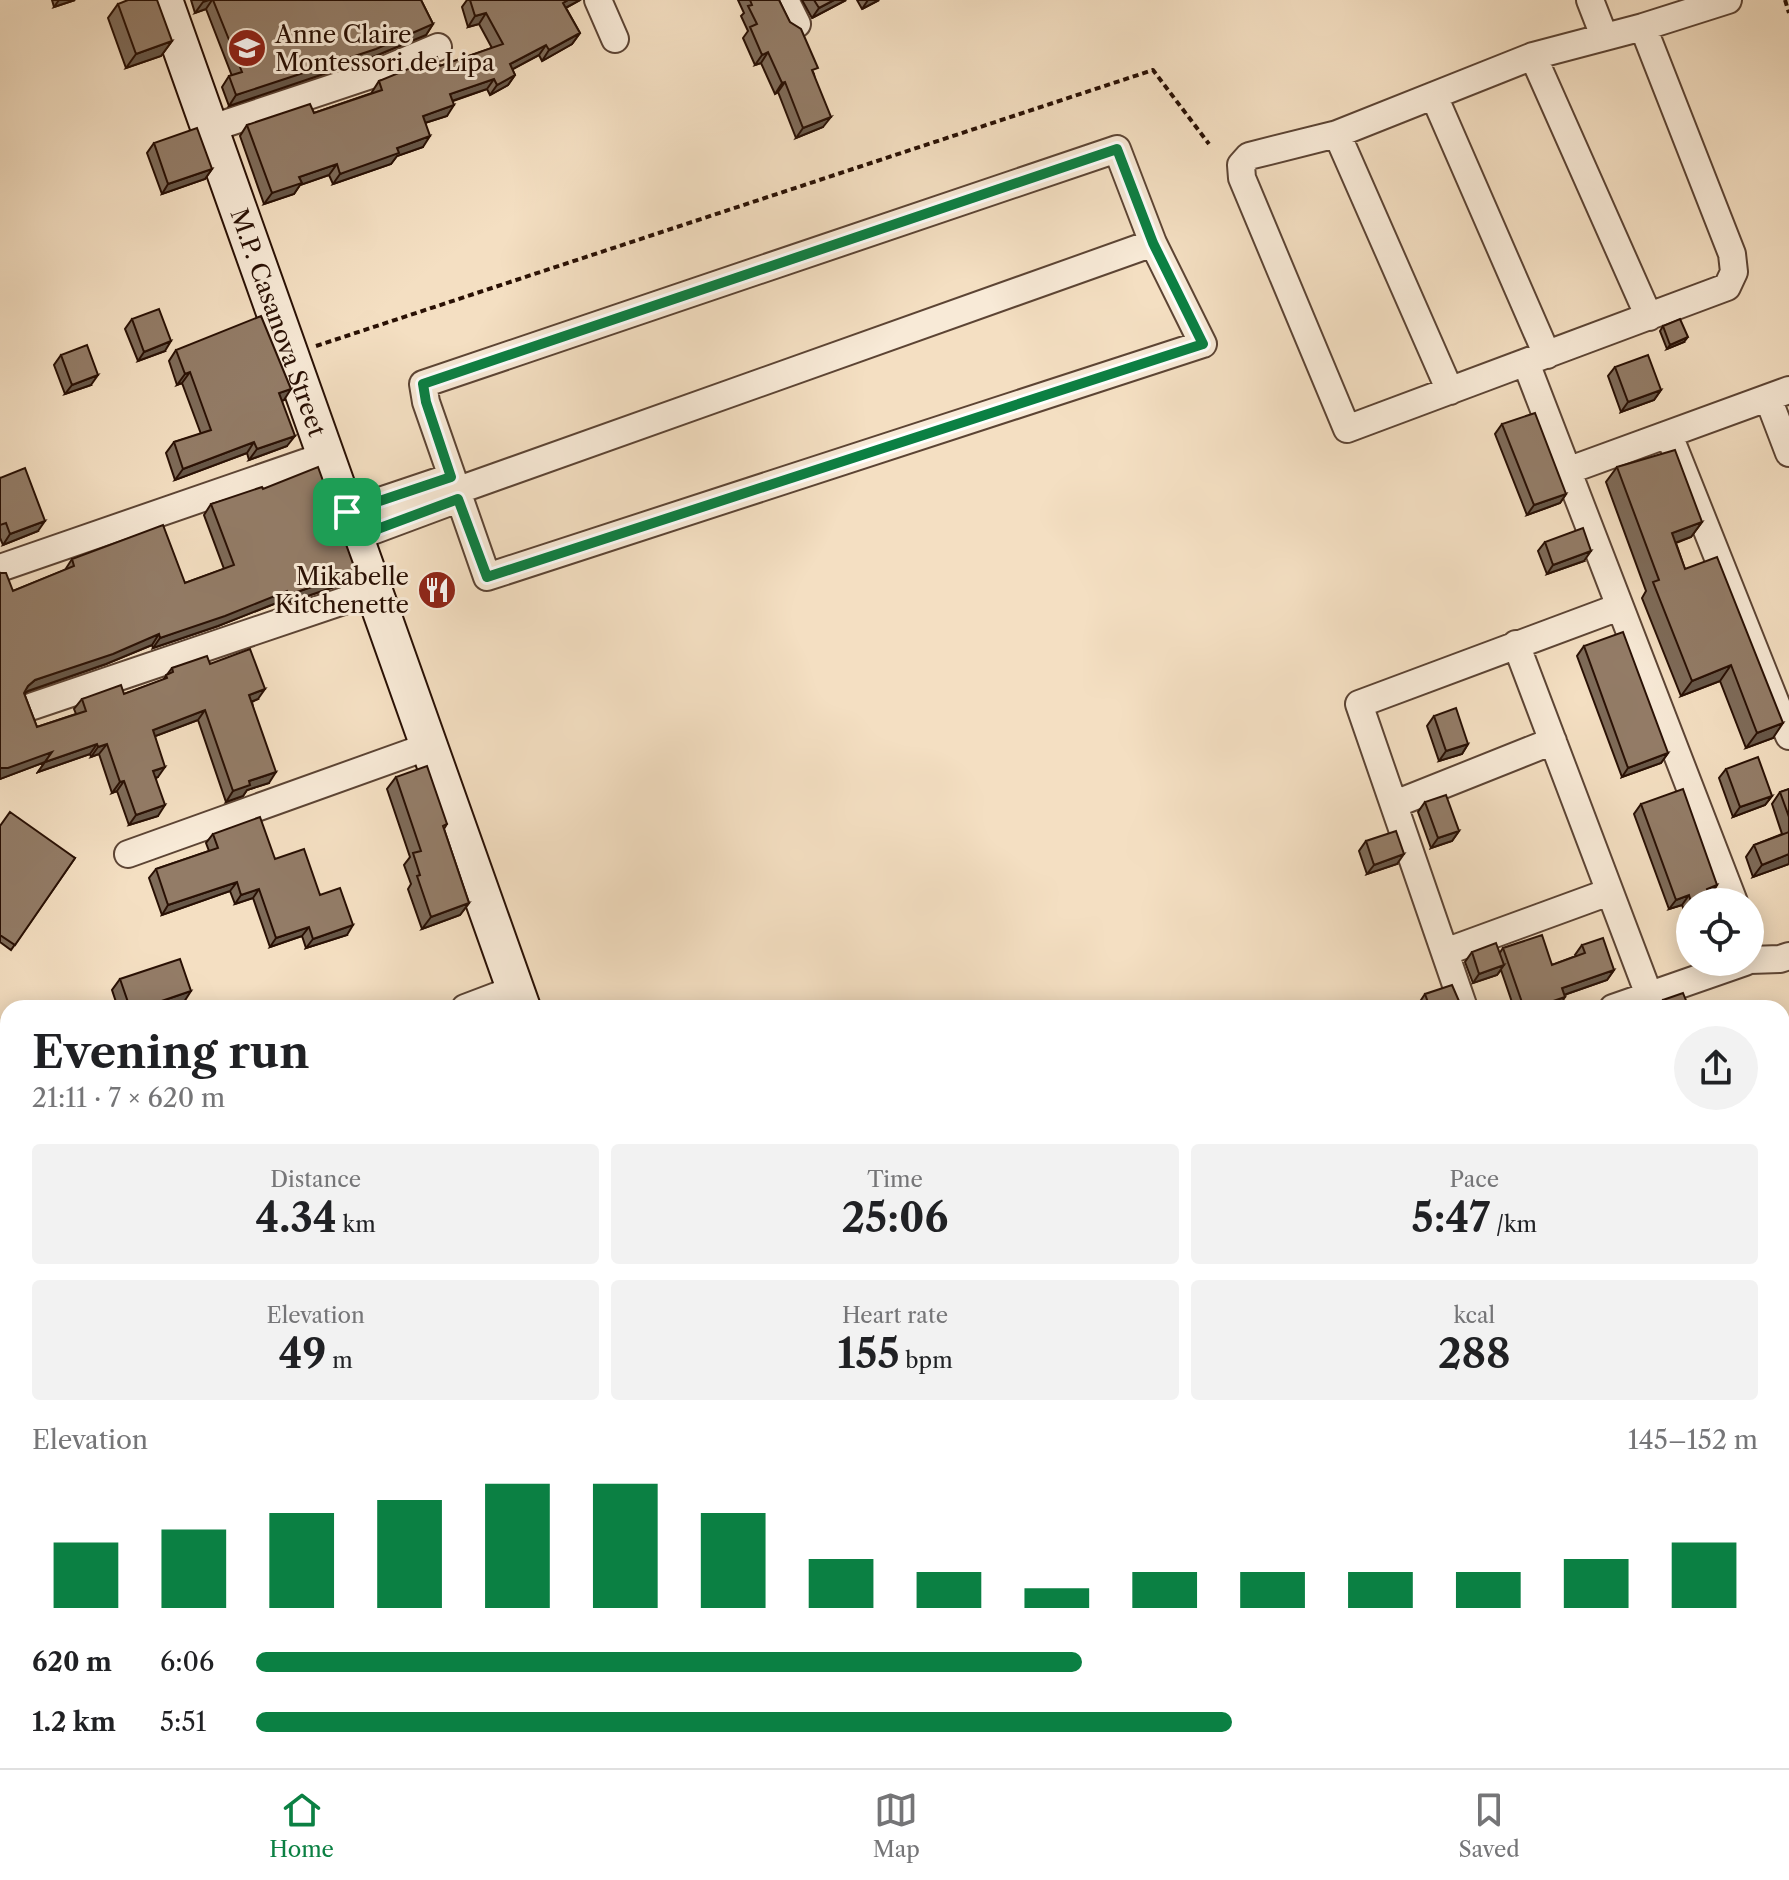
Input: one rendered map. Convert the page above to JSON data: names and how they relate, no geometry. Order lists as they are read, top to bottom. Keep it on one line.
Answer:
{"streets":{"street":["M.P. Casanova Street"]},"places":{"school or university":["Anne Claire Montessori de Lipa"],"restaurant":["Mikabelle Kitchenette"]},"page":{"heading":["Evening run","21:11 · 7 × 620 m"],"stats":[["Distance","4.34 km"],["Time","25:06"],["Pace","5:47 /km"],["Elevation","49 m"],["Heart rate","155 bpm"],["kcal","288"]],"chart":["Elevation","145–152 m"],"list":[{"name":"620 m","note":"6:06"},{"name":"1.2 km","note":"5:51"}],"tabs":["Home","Map","Saved"]}}
